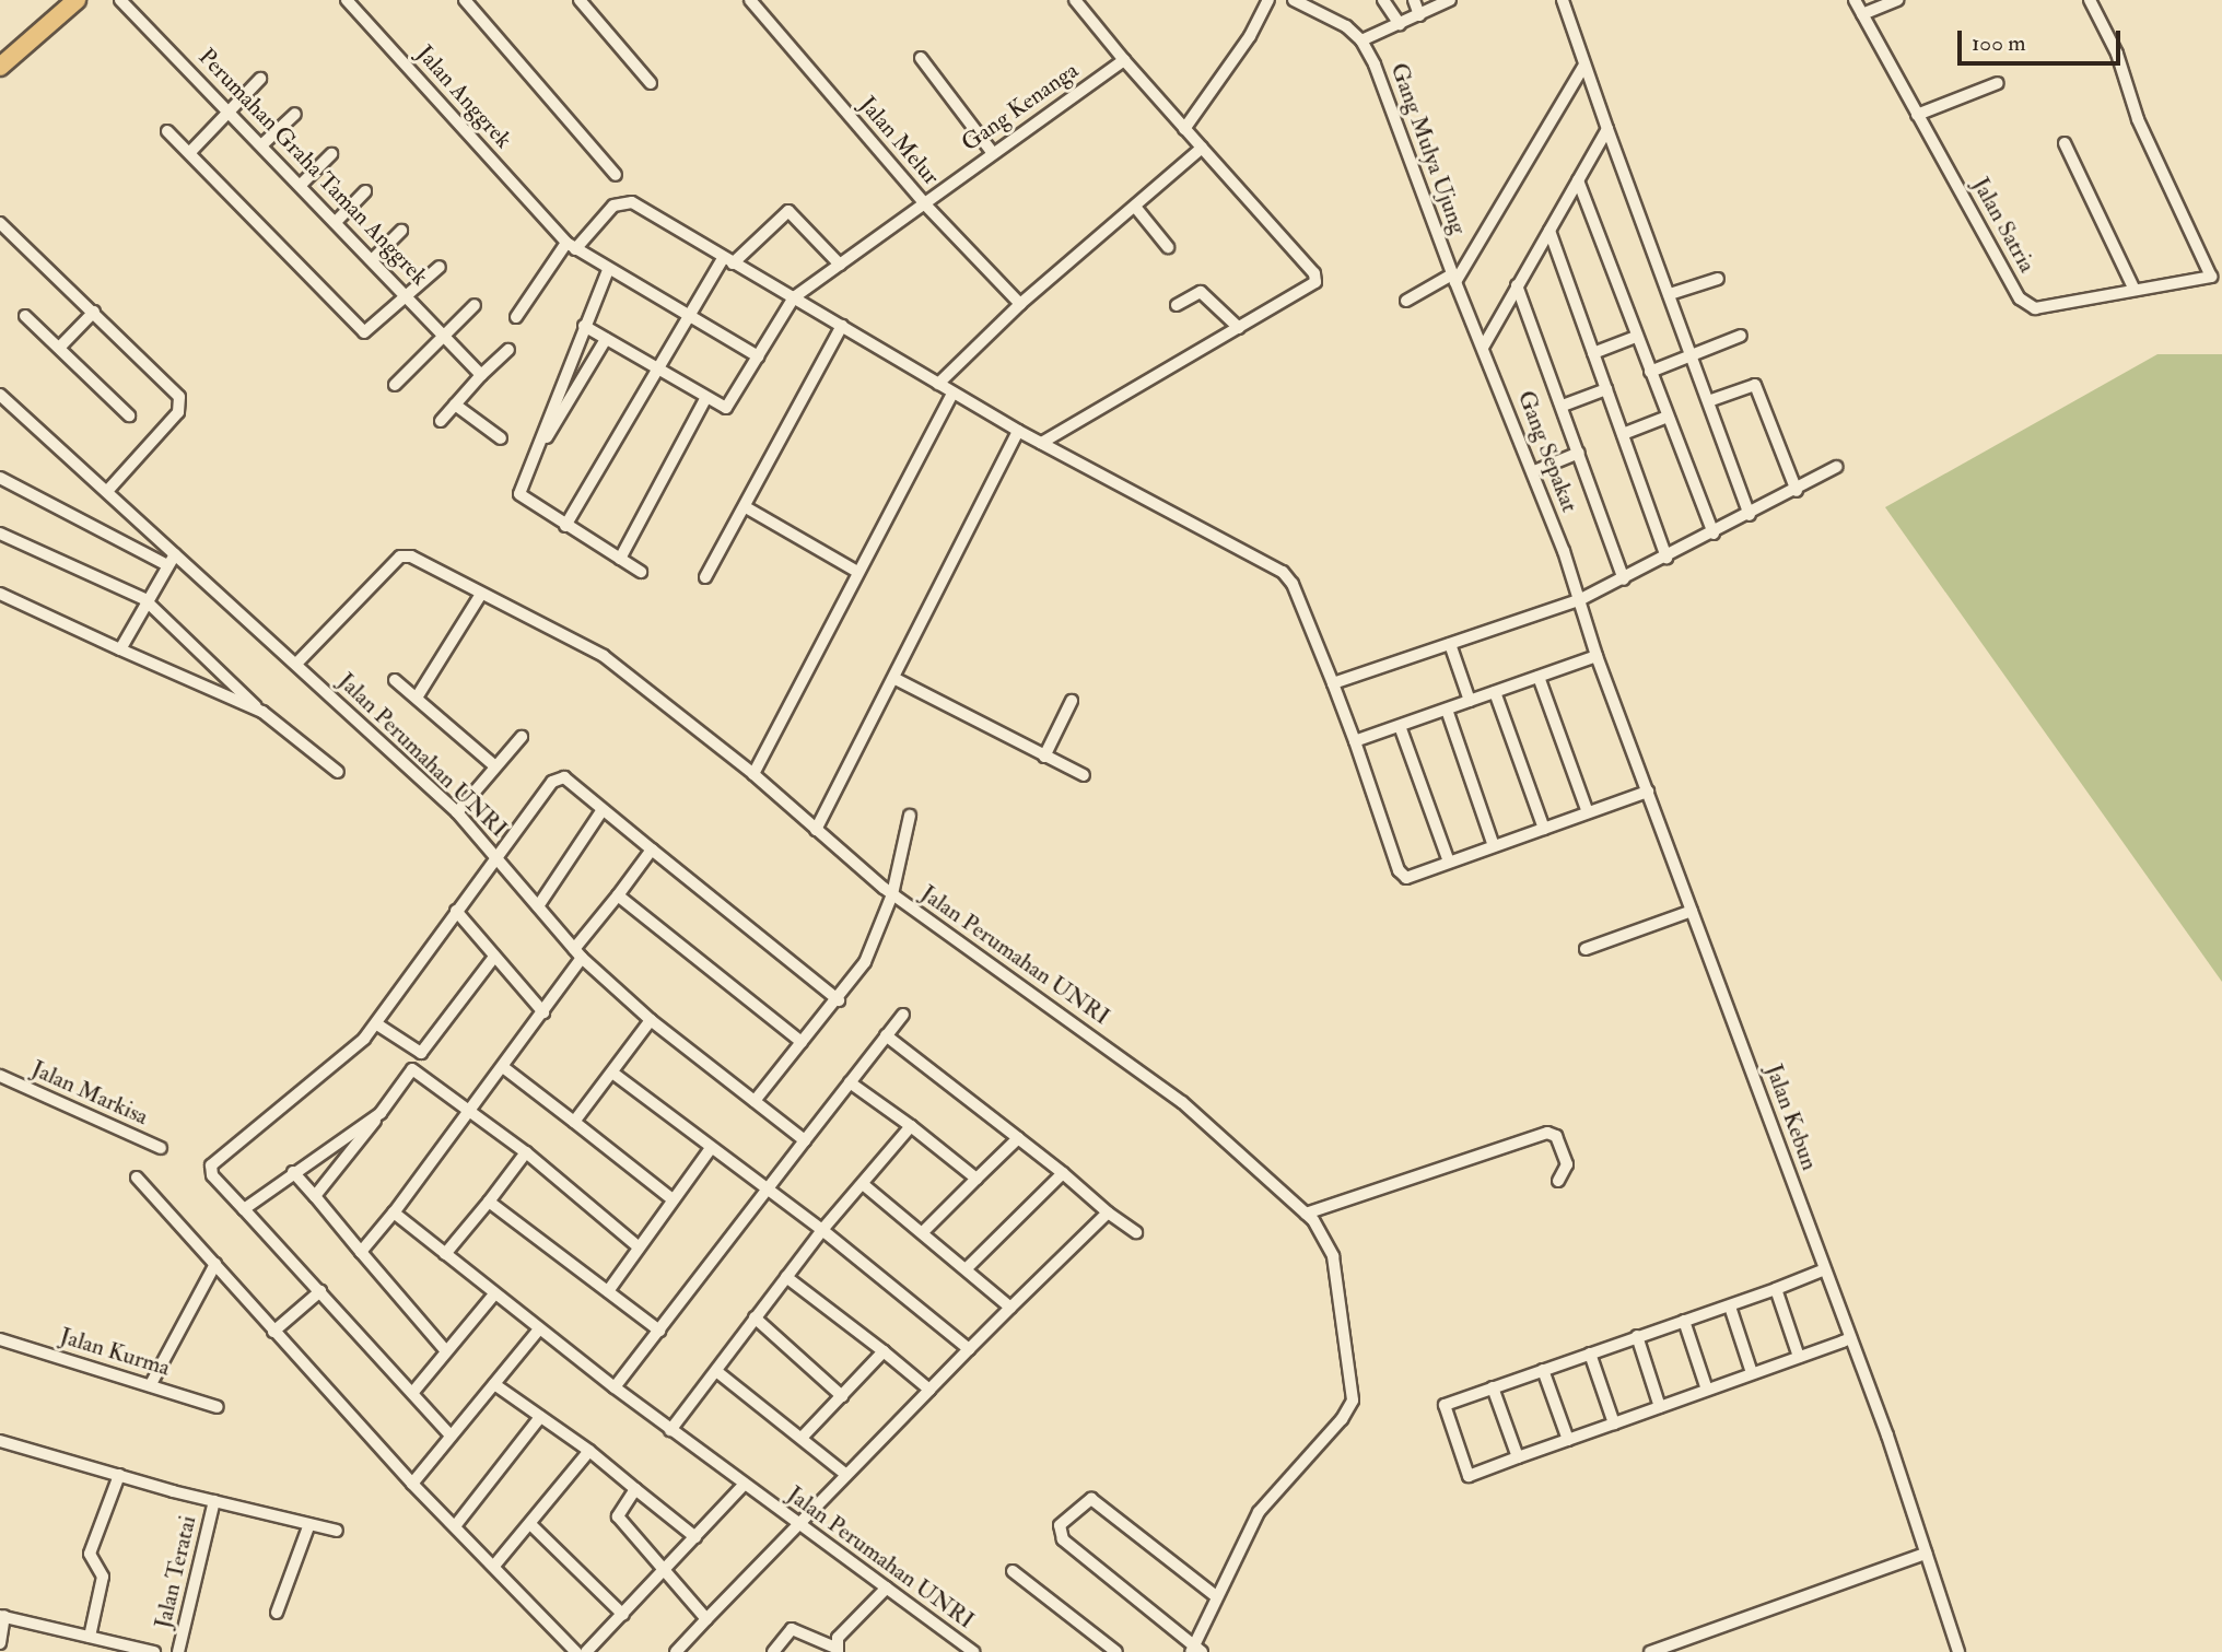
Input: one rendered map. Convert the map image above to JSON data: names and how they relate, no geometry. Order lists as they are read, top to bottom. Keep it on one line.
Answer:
{"streets":{"street":["Jalan Anggrek","Gang Kenanga","Jalan Melur","Gang Mulya Ujung","Perumahan Graha Taman Anggrek","Jalan Satria","Gang Sepakat","Jalan Perumahan UNRI","Jalan Markisa","Jalan Kebun","Jalan Kurma","Jalan Teratai"]},"crossings":[["Gang Kenanga","Jalan Melur"],["Gang Mulya Ujung","Gang Sepakat"],["Gang Sepakat","Jalan Kebun"]],"scale_bar":"100 m"}
